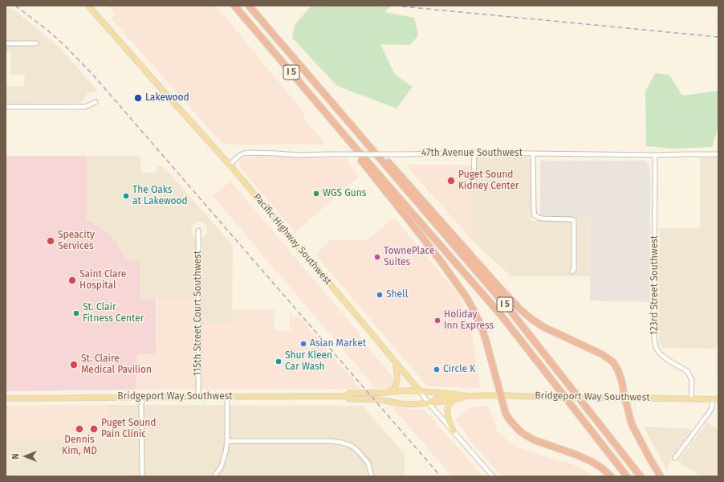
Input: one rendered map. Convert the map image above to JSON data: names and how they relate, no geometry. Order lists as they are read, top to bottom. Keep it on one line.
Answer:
{"streets":{"highway":["I 5"],"main road":["Pacific Highway Southwest","Bridgeport Way Southwest"],"street":["47th Avenue Southwest","123rd Street Southwest","115th Street Court Southwest"]},"crossings":[["47th Avenue Southwest","Pacific Highway Southwest"],["47th Avenue Southwest","123rd Street Southwest"],["Pacific Highway Southwest","Bridgeport Way Southwest"],["123rd Street Southwest","Bridgeport Way Southwest"],["115th Street Court Southwest","Bridgeport Way Southwest"]],"places":["Lakewood","Puget Sound Kidney Center","WGS Guns","The Oaks at Lakewood","Speacity Services","TownePlace Suites","Saint Clare Hospital","Shell","St. Clair Fitness Center","Holiday Inn Express","Asian Market","Shur Kleen Car Wash","St. Claire Medical Pavilion","Circle K","Dennis Kim, MD","Puget Sound Pain Clinic"],"north":"left"}
